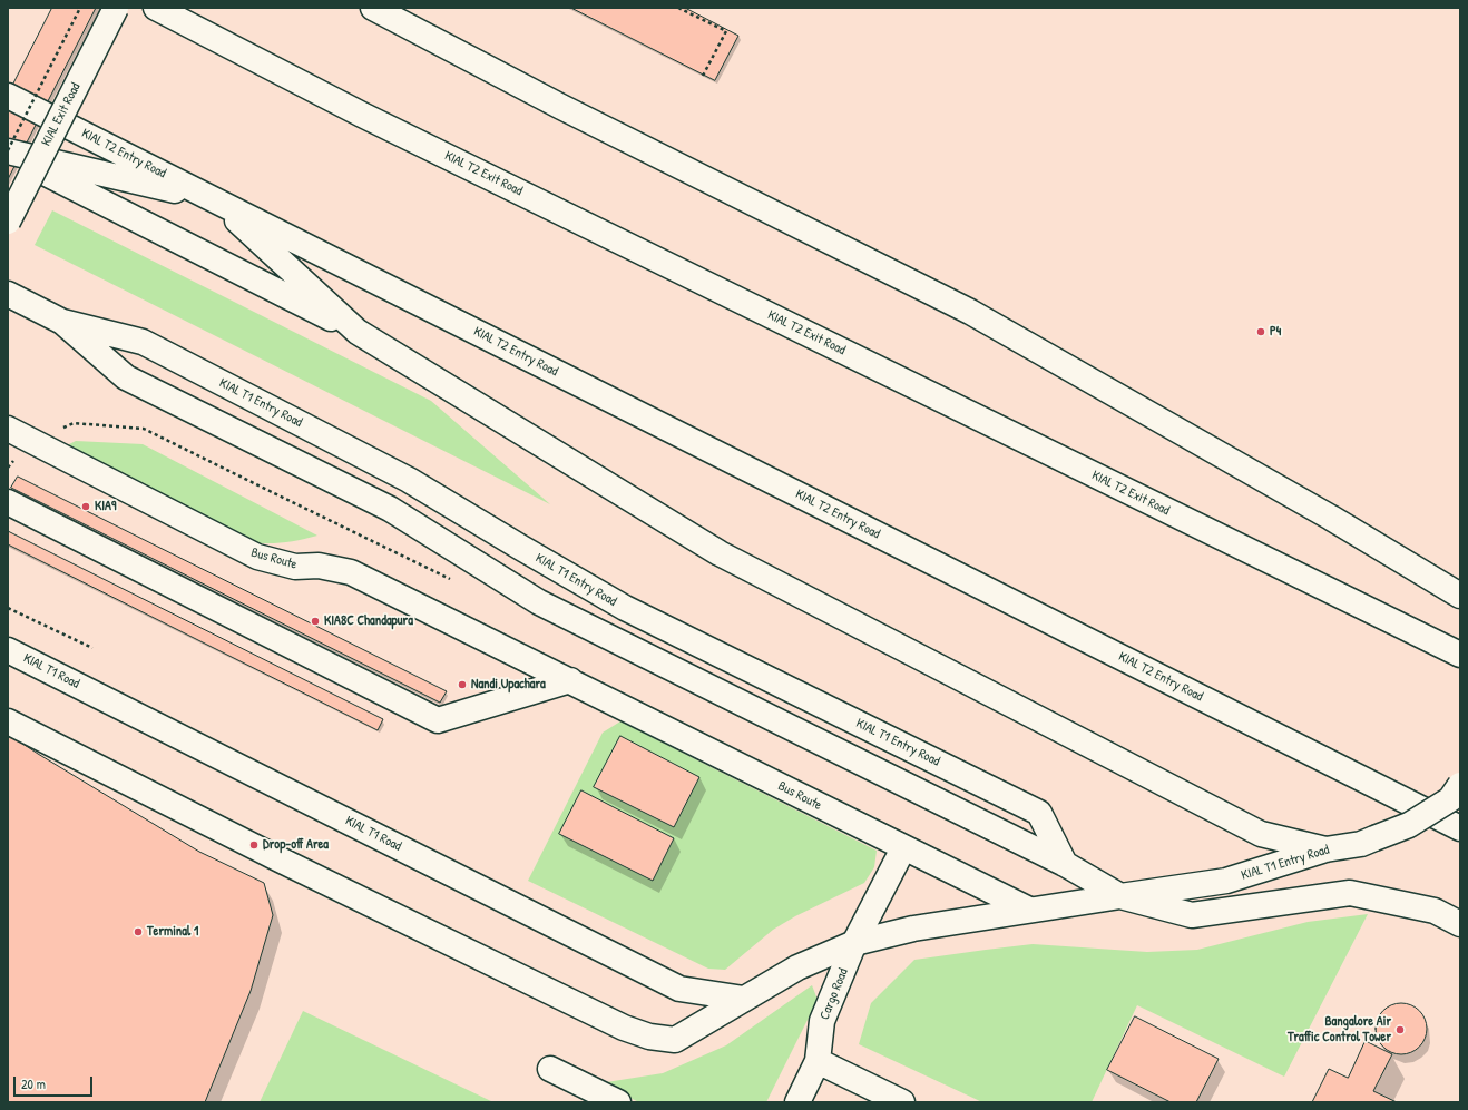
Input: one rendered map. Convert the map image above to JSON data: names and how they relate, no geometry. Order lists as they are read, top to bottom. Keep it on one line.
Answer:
{"streets":{"main road":["KIAL Exit Road","KIAL T2 Entry Road","KIAL T2 Exit Road","KIAL T1 Entry Road","Bus Route","KIAL T1 Road","Cargo Road"]},"crossings":[["KIAL T2 Entry Road","KIAL T1 Entry Road"],["KIAL T1 Entry Road","Bus Route"],["KIAL T1 Entry Road","KIAL T1 Road"],["KIAL T1 Entry Road","Cargo Road"],["Bus Route","Cargo Road"]],"places":["P4","KIA9","KIA8C Chandapura","Nandi Upachara","Drop-off Area","Terminal 1","Bangalore Air Traffic Control Tower"],"scale_bar":"20 m"}
